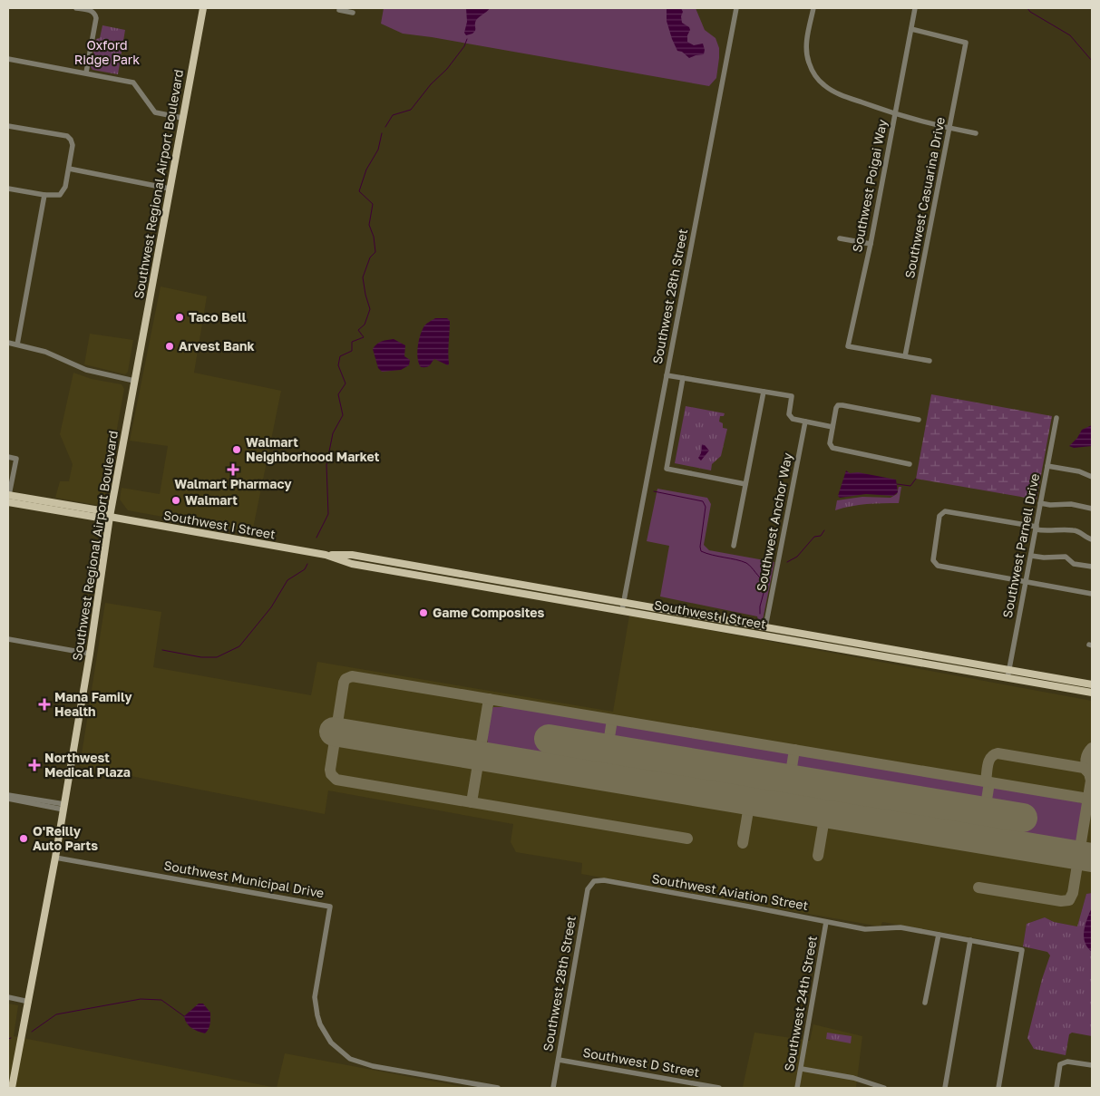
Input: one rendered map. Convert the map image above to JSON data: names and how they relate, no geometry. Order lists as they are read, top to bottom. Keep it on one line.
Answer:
{"streets":{"main road":["Southwest Regional Airport Boulevard","Southwest I Street"],"street":["Southwest Poigai Way","Southwest Casuarina Drive","Southwest 28th Street","Southwest Anchor Way","Southwest Parnell Drive","Southwest Municipal Drive","Southwest Aviation Street","Southwest 24th Street","Southwest D Street"]},"crossings":[["Southwest Regional Airport Boulevard","Southwest I Street"],["Southwest Regional Airport Boulevard","Southwest Municipal Drive"],["Southwest Poigai Way","Southwest Casuarina Drive"],["Southwest 28th Street","Southwest I Street"],["Southwest 28th Street","Southwest Aviation Street"],["Southwest 28th Street","Southwest D Street"],["Southwest Anchor Way","Southwest I Street"],["Southwest I Street","Southwest Parnell Drive"],["Southwest Aviation Street","Southwest 24th Street"]],"parks":["Oxford Ridge Park"],"places":{"other":["Taco Bell","Arvest Bank","Walmart Neighborhood Market","Walmart","Game Composites","O'Reilly Auto Parts"],"health":["Walmart Pharmacy","Mana Family Health","Northwest Medical Plaza"]}}
